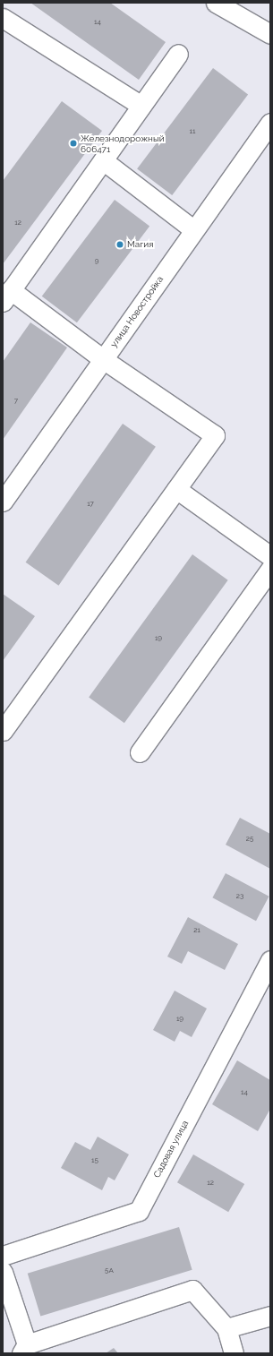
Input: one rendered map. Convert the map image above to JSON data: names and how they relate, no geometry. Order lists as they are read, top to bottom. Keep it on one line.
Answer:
{"streets":{"street":["улица Новостройка","Садовая улица"]},"places":["Железнодорожный 606471","Магия"],"house_numbers":["14","11","12","9","7","17","19","25","23","21","19","14","15","12","5А"]}
